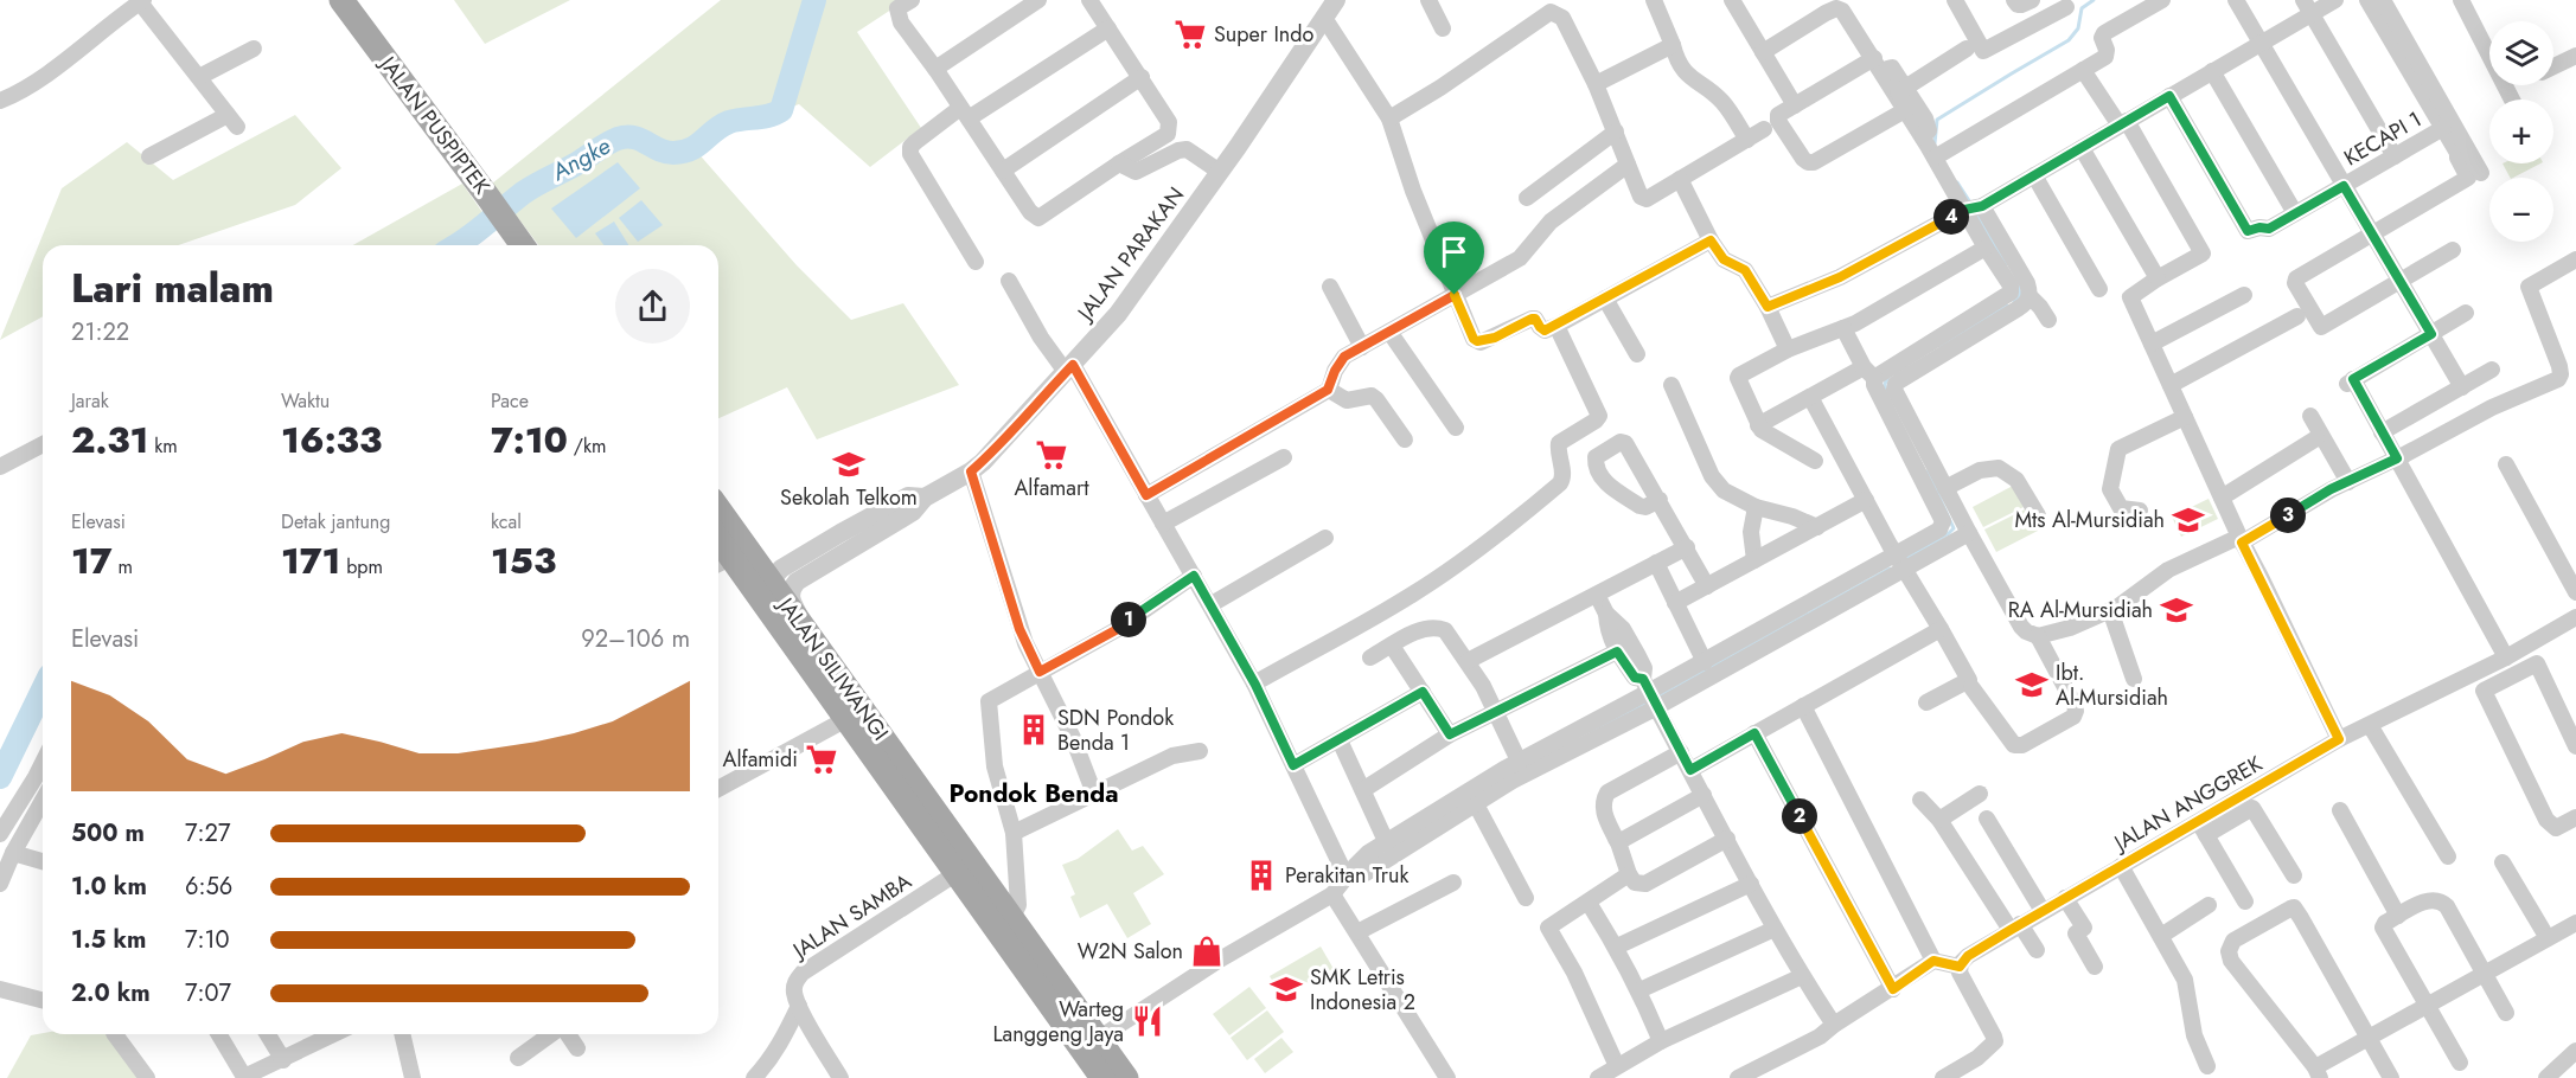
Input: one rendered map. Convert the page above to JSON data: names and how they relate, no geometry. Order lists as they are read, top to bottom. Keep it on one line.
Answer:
{"streets":{"main road":["JALAN PUSPIPTEK","JALAN SILIWANGI"],"street":["KECAPI 1","JALAN PARAKAN","JALAN ANGGREK","JALAN SAMBA"]},"crossings":[["JALAN PARAKAN","JALAN SILIWANGI"],["JALAN SILIWANGI","JALAN SAMBA"]],"districts":["Pondok Benda"],"water":["Angke"],"places":{"supermarket":["Super Indo","Alfamart","Alfamidi"],"school or university":["Sekolah Telkom","Mts Al-Mursidiah","RA Al-Mursidiah","Ibt. Al-Mursidiah","SMK Letris Indonesia 2"],"building":["SDN Pondok Benda 1","Perakitan Truk"],"shop":["W2N Salon"],"restaurant":["Warteg Langgeng Jaya"]},"page":{"map_buttons":["+","−"],"pins":["4","3","1","2"],"heading":["Lari malam","21:22"],"stats":[["Jarak","2.31 km"],["Waktu","16:33"],["Pace","7:10 /km"],["Elevasi","17 m"],["Detak jantung","171 bpm"],["kcal","153"]],"chart":["Elevasi","92–106 m"],"list":[{"name":"500 m","note":"7:27"},{"name":"1.0 km","note":"6:56"},{"name":"1.5 km","note":"7:10"},{"name":"2.0 km","note":"7:07"}]}}
